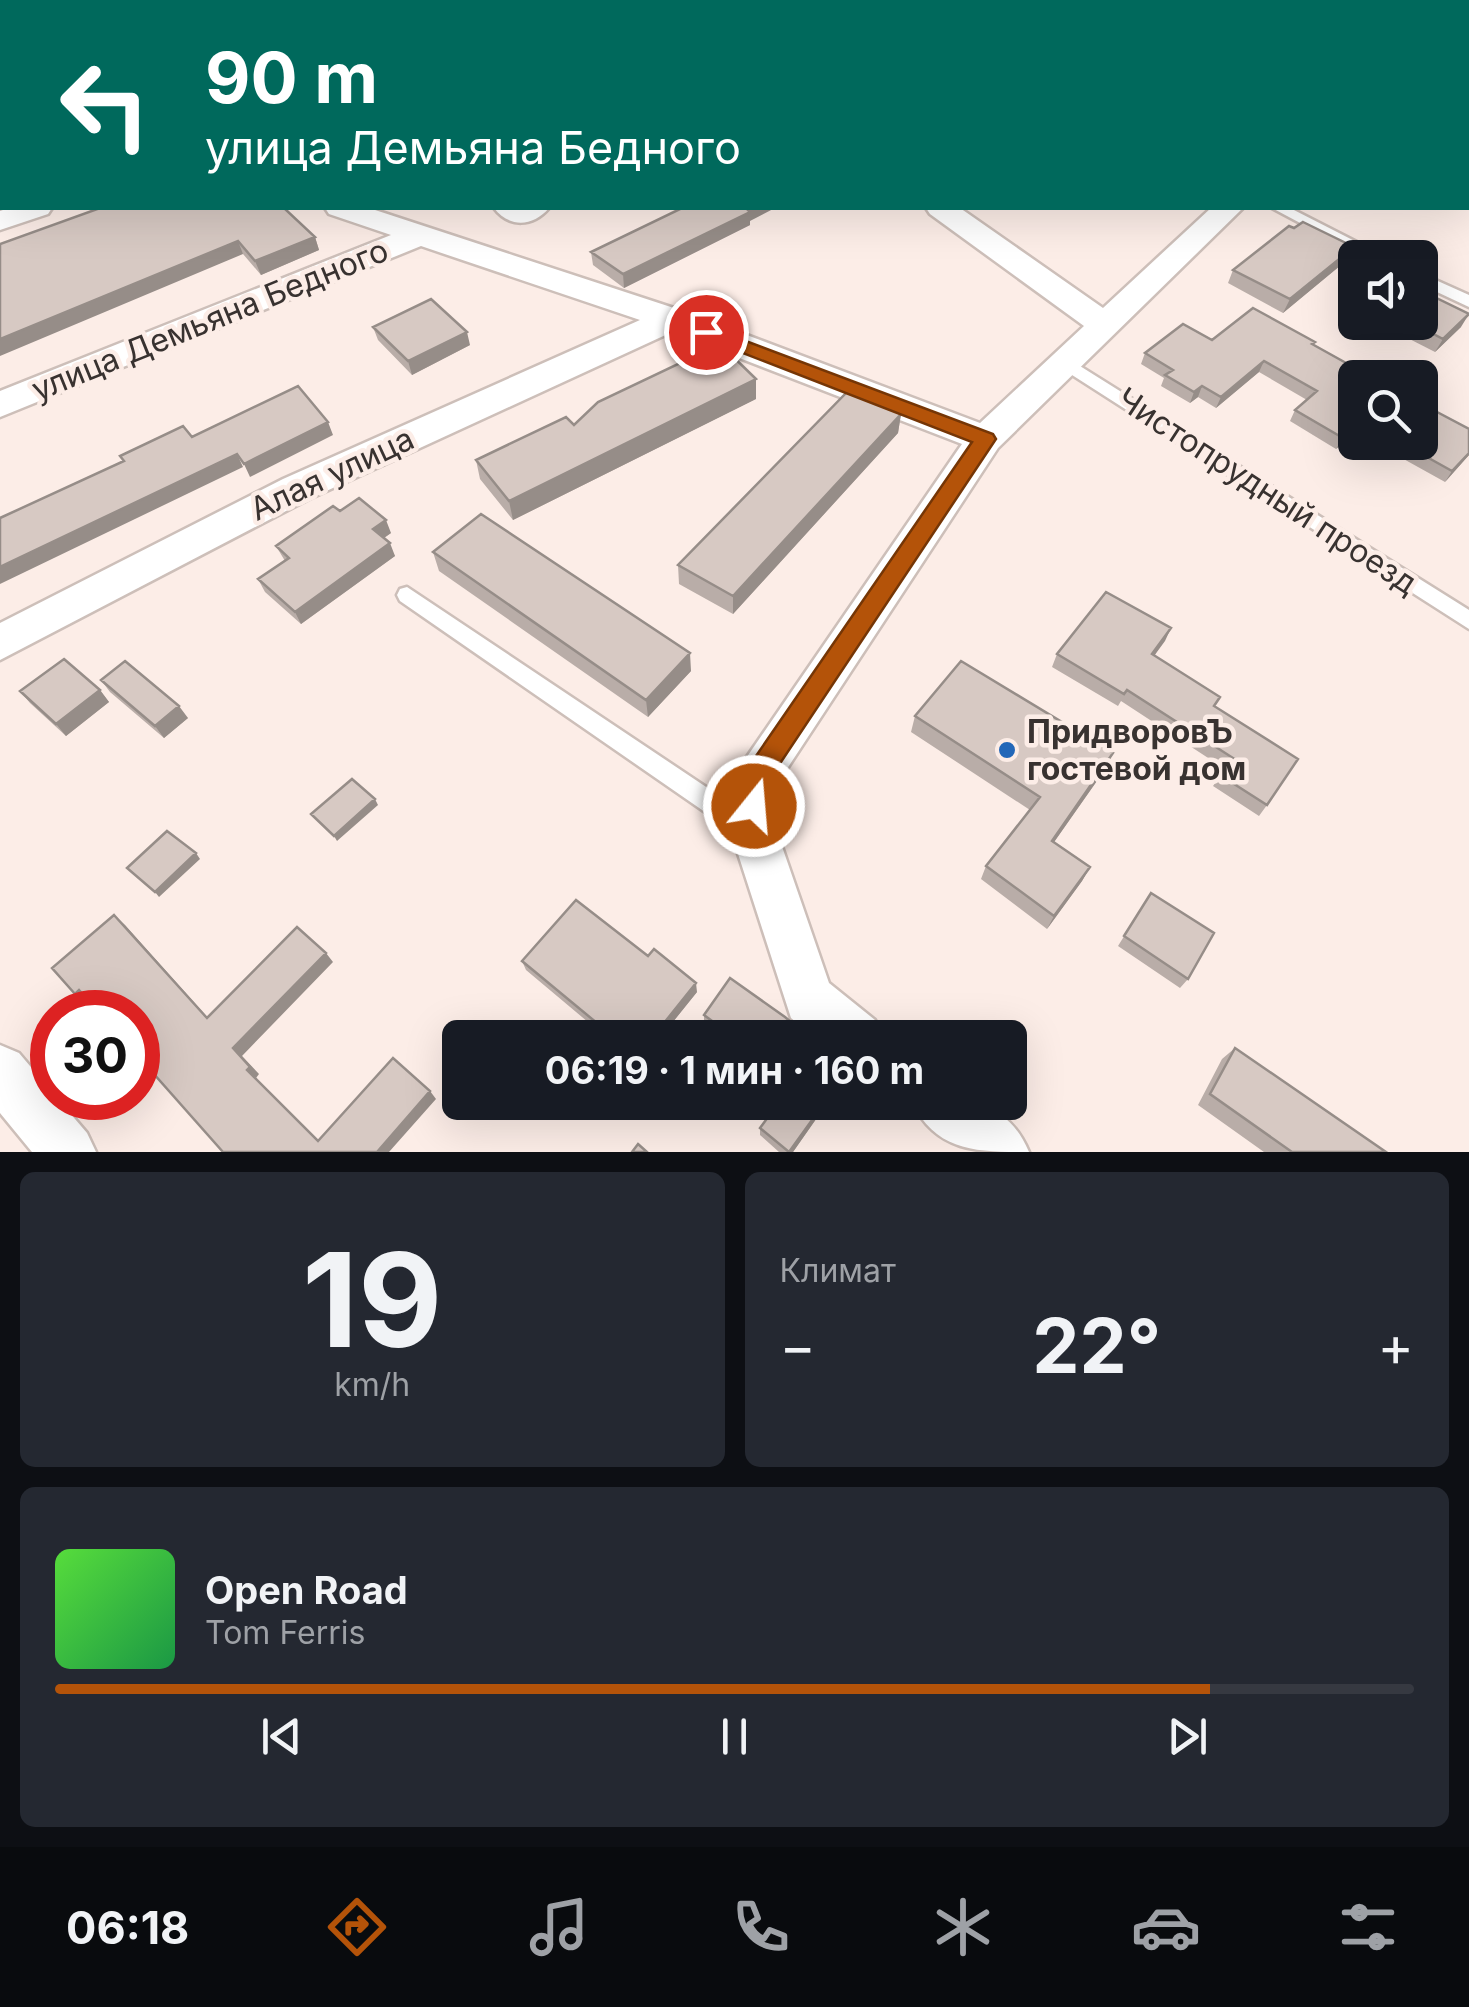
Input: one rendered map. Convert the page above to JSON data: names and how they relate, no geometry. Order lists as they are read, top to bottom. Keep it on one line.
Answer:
{"streets":{"street":["улица Демьяна Бедного","Алая улица"],"lane":["Чистопрудный проезд"]},"crossings":[["улица Демьяна Бедного","Алая улица"]],"places":["ПридворовЪ гостевой дом"],"page":{"turn":["90 m","улица Демьяна Бедного"],"limit":"30","trip":"06:19 · 1 мин · 160 m","tile":[["19","km/h"],"Климат"],"heat":["−","22°","+"],"song":["Open Road","Tom Ferris"],"tabs":"06:18"}}
